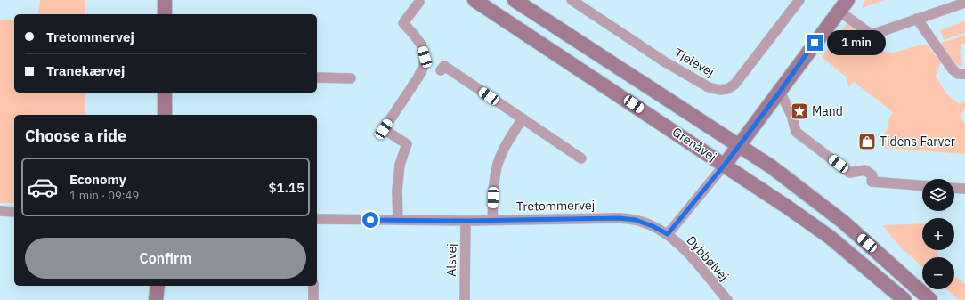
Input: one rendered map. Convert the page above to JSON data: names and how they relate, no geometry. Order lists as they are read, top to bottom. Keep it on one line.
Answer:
{"streets":{"main road":["Grenåvej"],"street":["Tjelevej","Tretommervej","Dybbølvej","Alsvej"]},"crossings":[["Tretommervej","Dybbølvej"],["Tretommervej","Alsvej"]],"places":{"place":["Mand"],"shop":["Tidens Farver"]},"page":{"banner":["Tretommervej","Tranekærvej"],"bubble":"1 min","heading":"Choose a ride","list":[{"name":"Economy","note":"1 min · 09:49","value":"$1.15"}],"map_buttons":["+","−"],"buttons":"Confirm"}}
